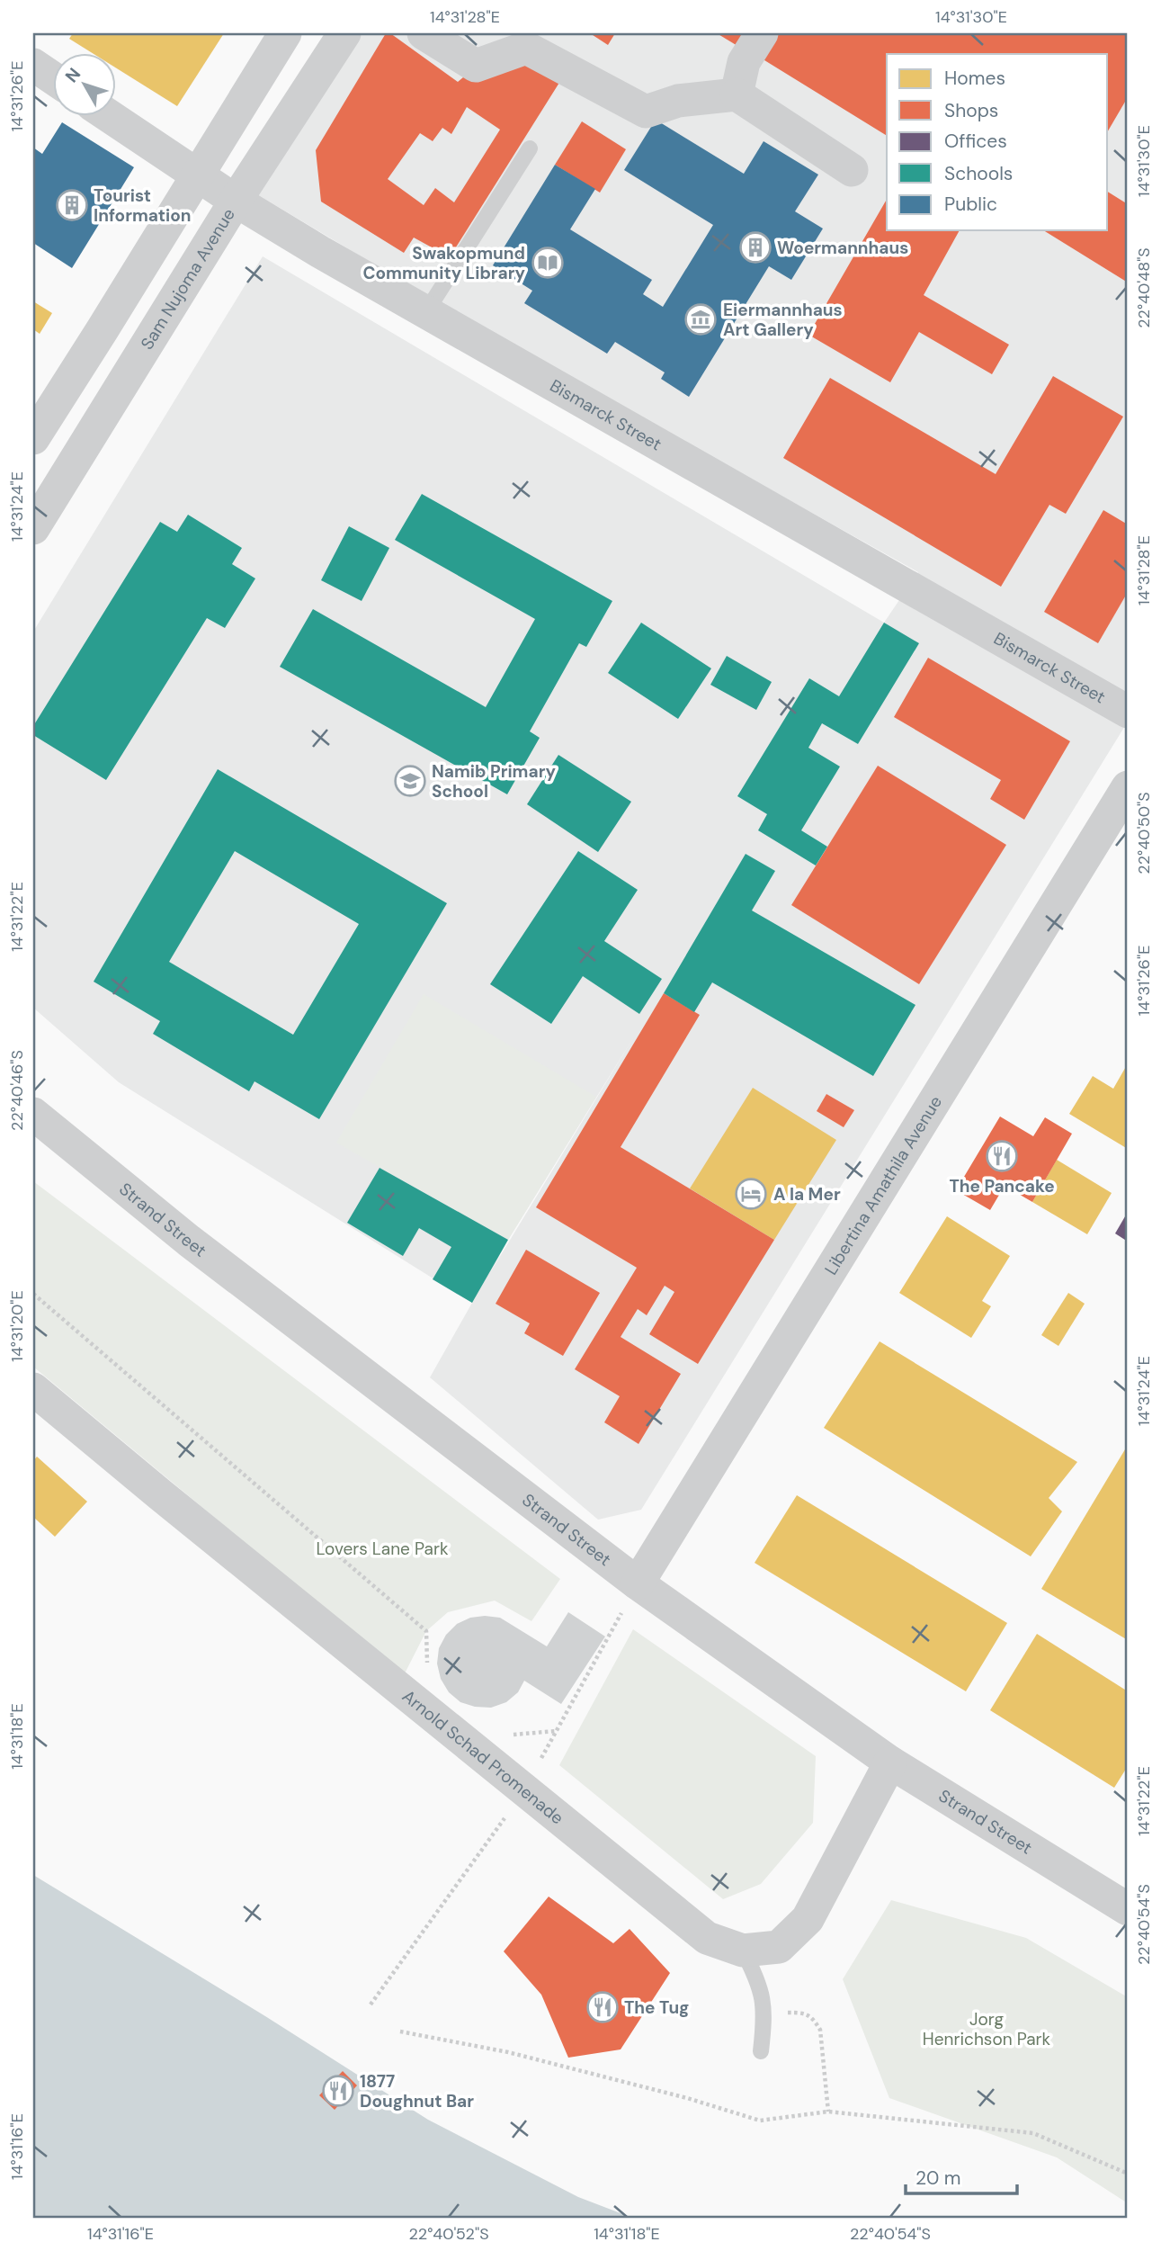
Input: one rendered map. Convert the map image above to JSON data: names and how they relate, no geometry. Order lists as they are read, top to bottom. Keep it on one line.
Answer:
{"streets":{"street":["Sam Nujoma Avenue","Bismarck Street","Libertina Amathila Avenue","Strand Street","Arnold Schad Promenade"]},"crossings":[["Sam Nujoma Avenue","Bismarck Street"],["Libertina Amathila Avenue","Strand Street"],["Strand Street","Arnold Schad Promenade"]],"parks":["Lovers Lane Park","Jorg Henrichson Park"],"places":{"building":["Tourist Information","Woermannhaus"],"library":["Swakopmund Community Library"],"museum":["Eiermannhaus Art Gallery"],"school or university":["Namib Primary School"],"restaurant":["The Pancake","The Tug","1877 Doughnut Bar"],"hotel":["A la Mer"]},"legend":["Homes","Shops","Offices","Schools","Public"],"scale_bar":"20 m","north":"top left","coordinates":["14°31'28\"E","14°31'30\"E","14°31'26\"E","22°40'48\"S","14°31'24\"E","22°40'50\"S","14°31'22\"E","22°40'46\"S","14°31'20\"E","14°31'18\"E","22°40'54\"S","14°31'16\"E","22°40'52\"S"]}
